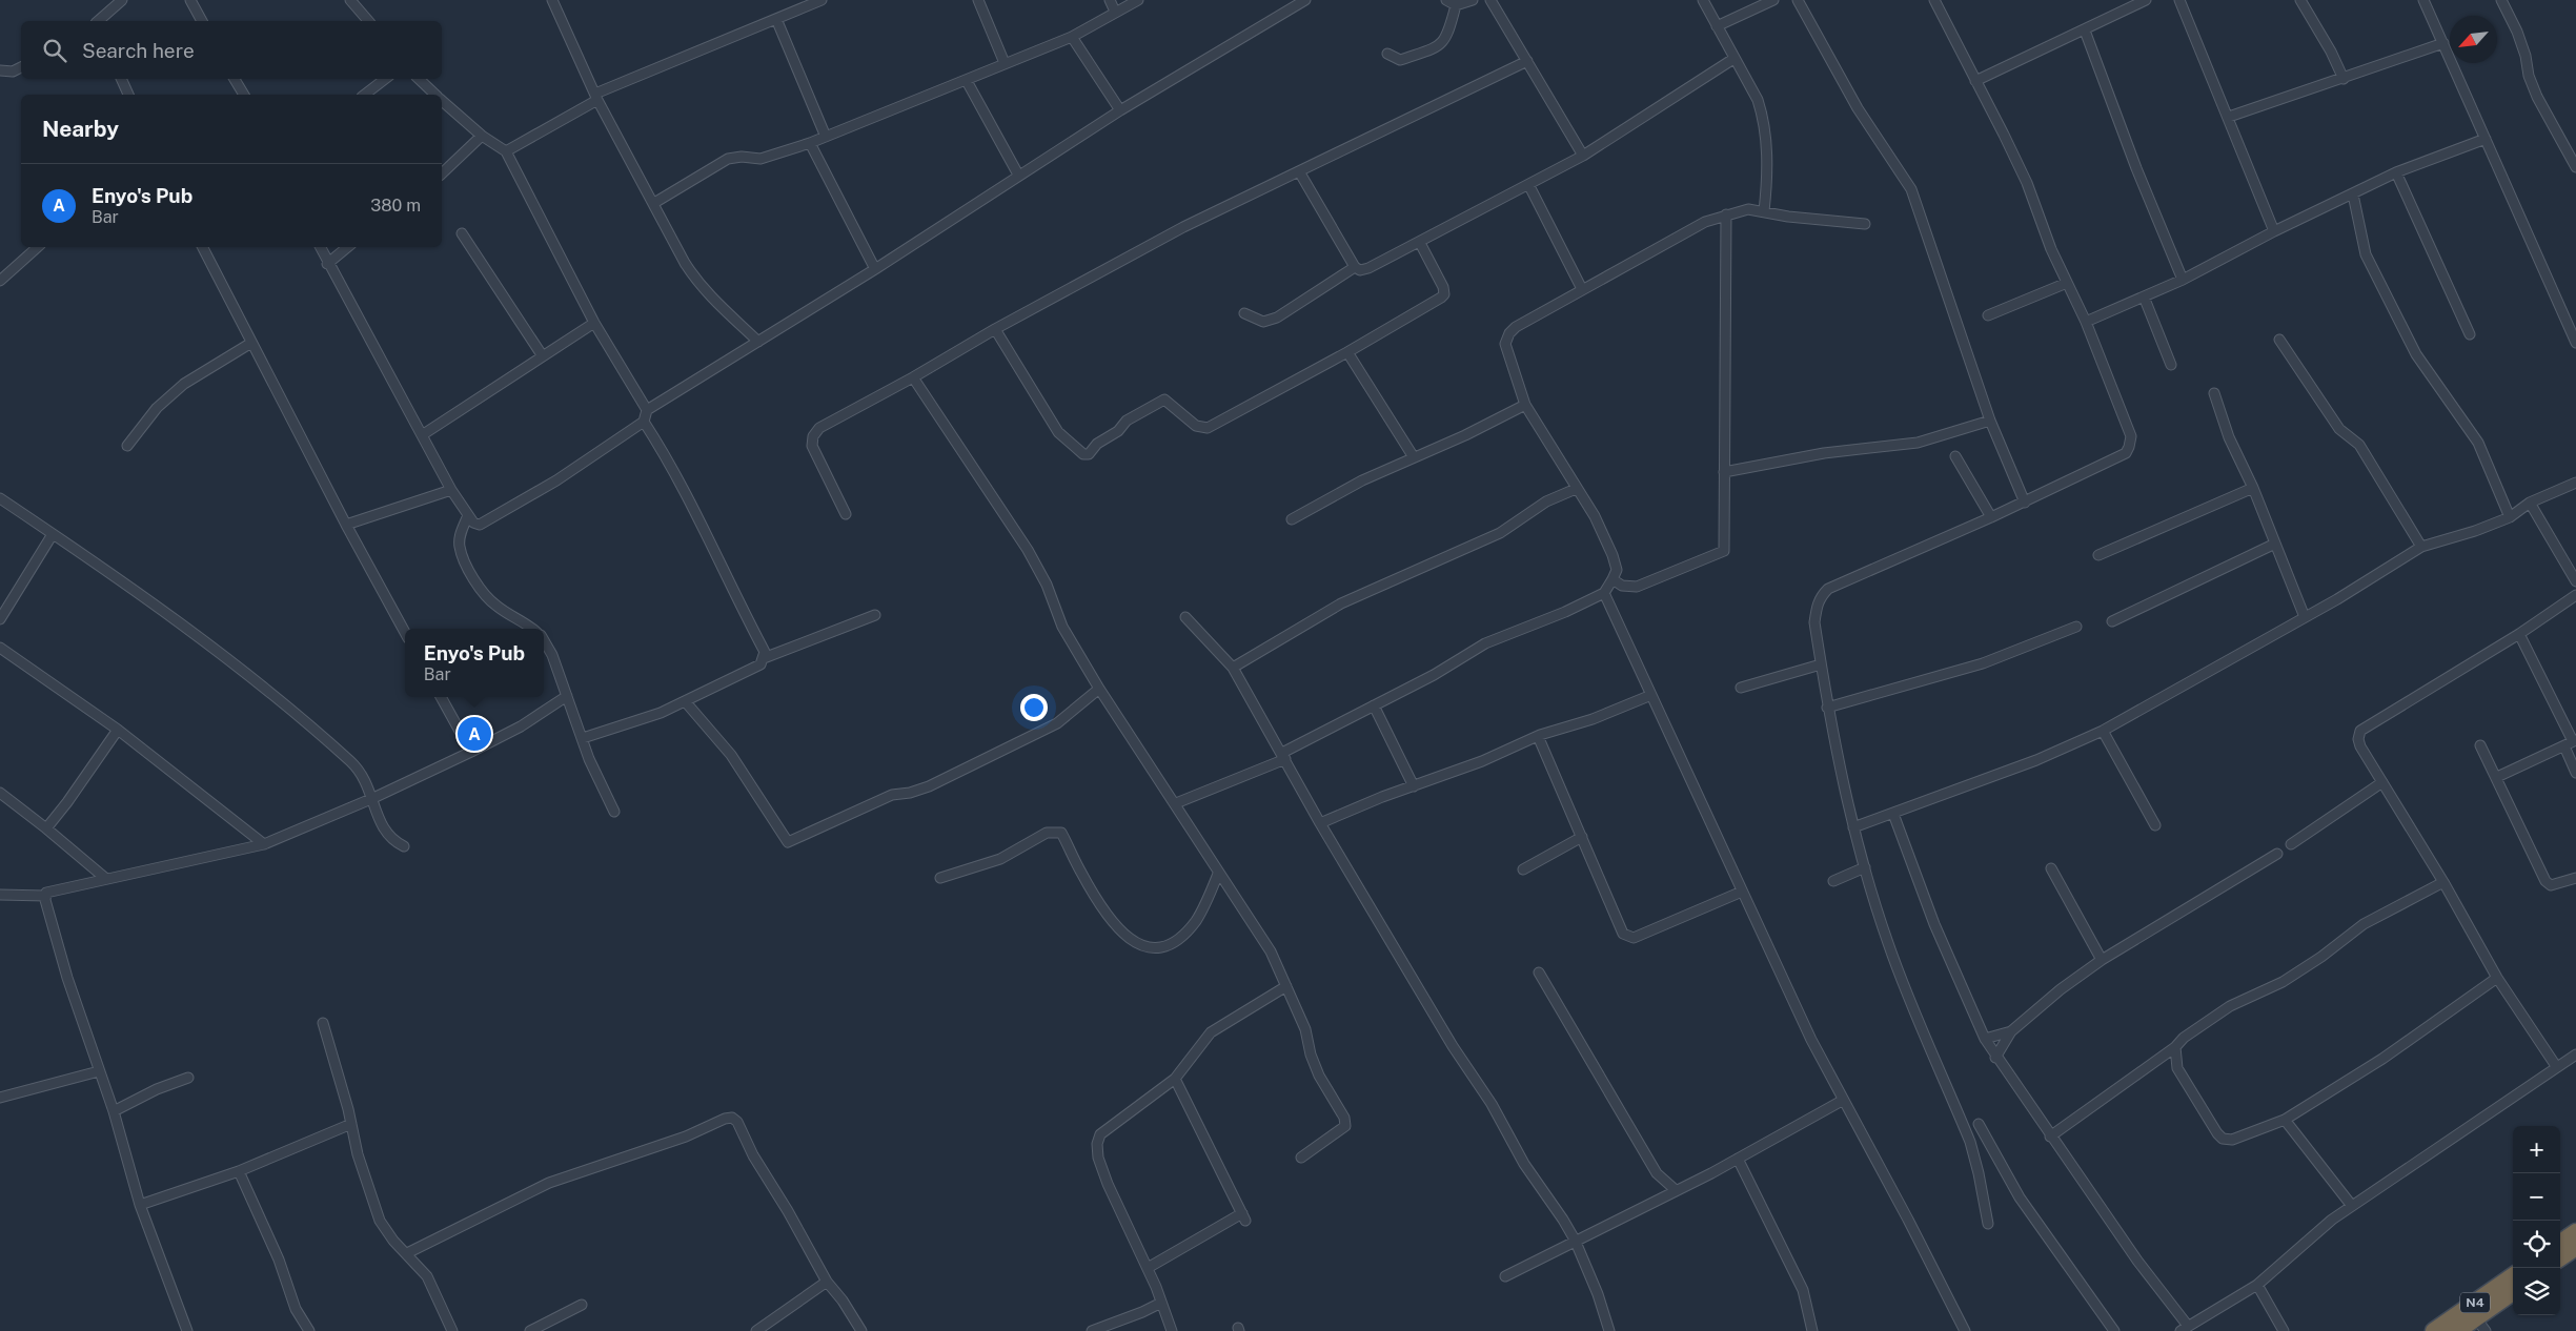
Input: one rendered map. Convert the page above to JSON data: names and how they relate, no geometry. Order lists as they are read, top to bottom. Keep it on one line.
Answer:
{"streets":{"highway":["N4"]},"north":"bottom left","page":{"search":"Search here","heading":"Nearby","list":[{"mark":"A","name":"Enyo's Pub","note":"Bar","value":"380 m"}],"popup":["Enyo's Pub","Bar"],"pins":"A","map_buttons":["+","−"]}}
